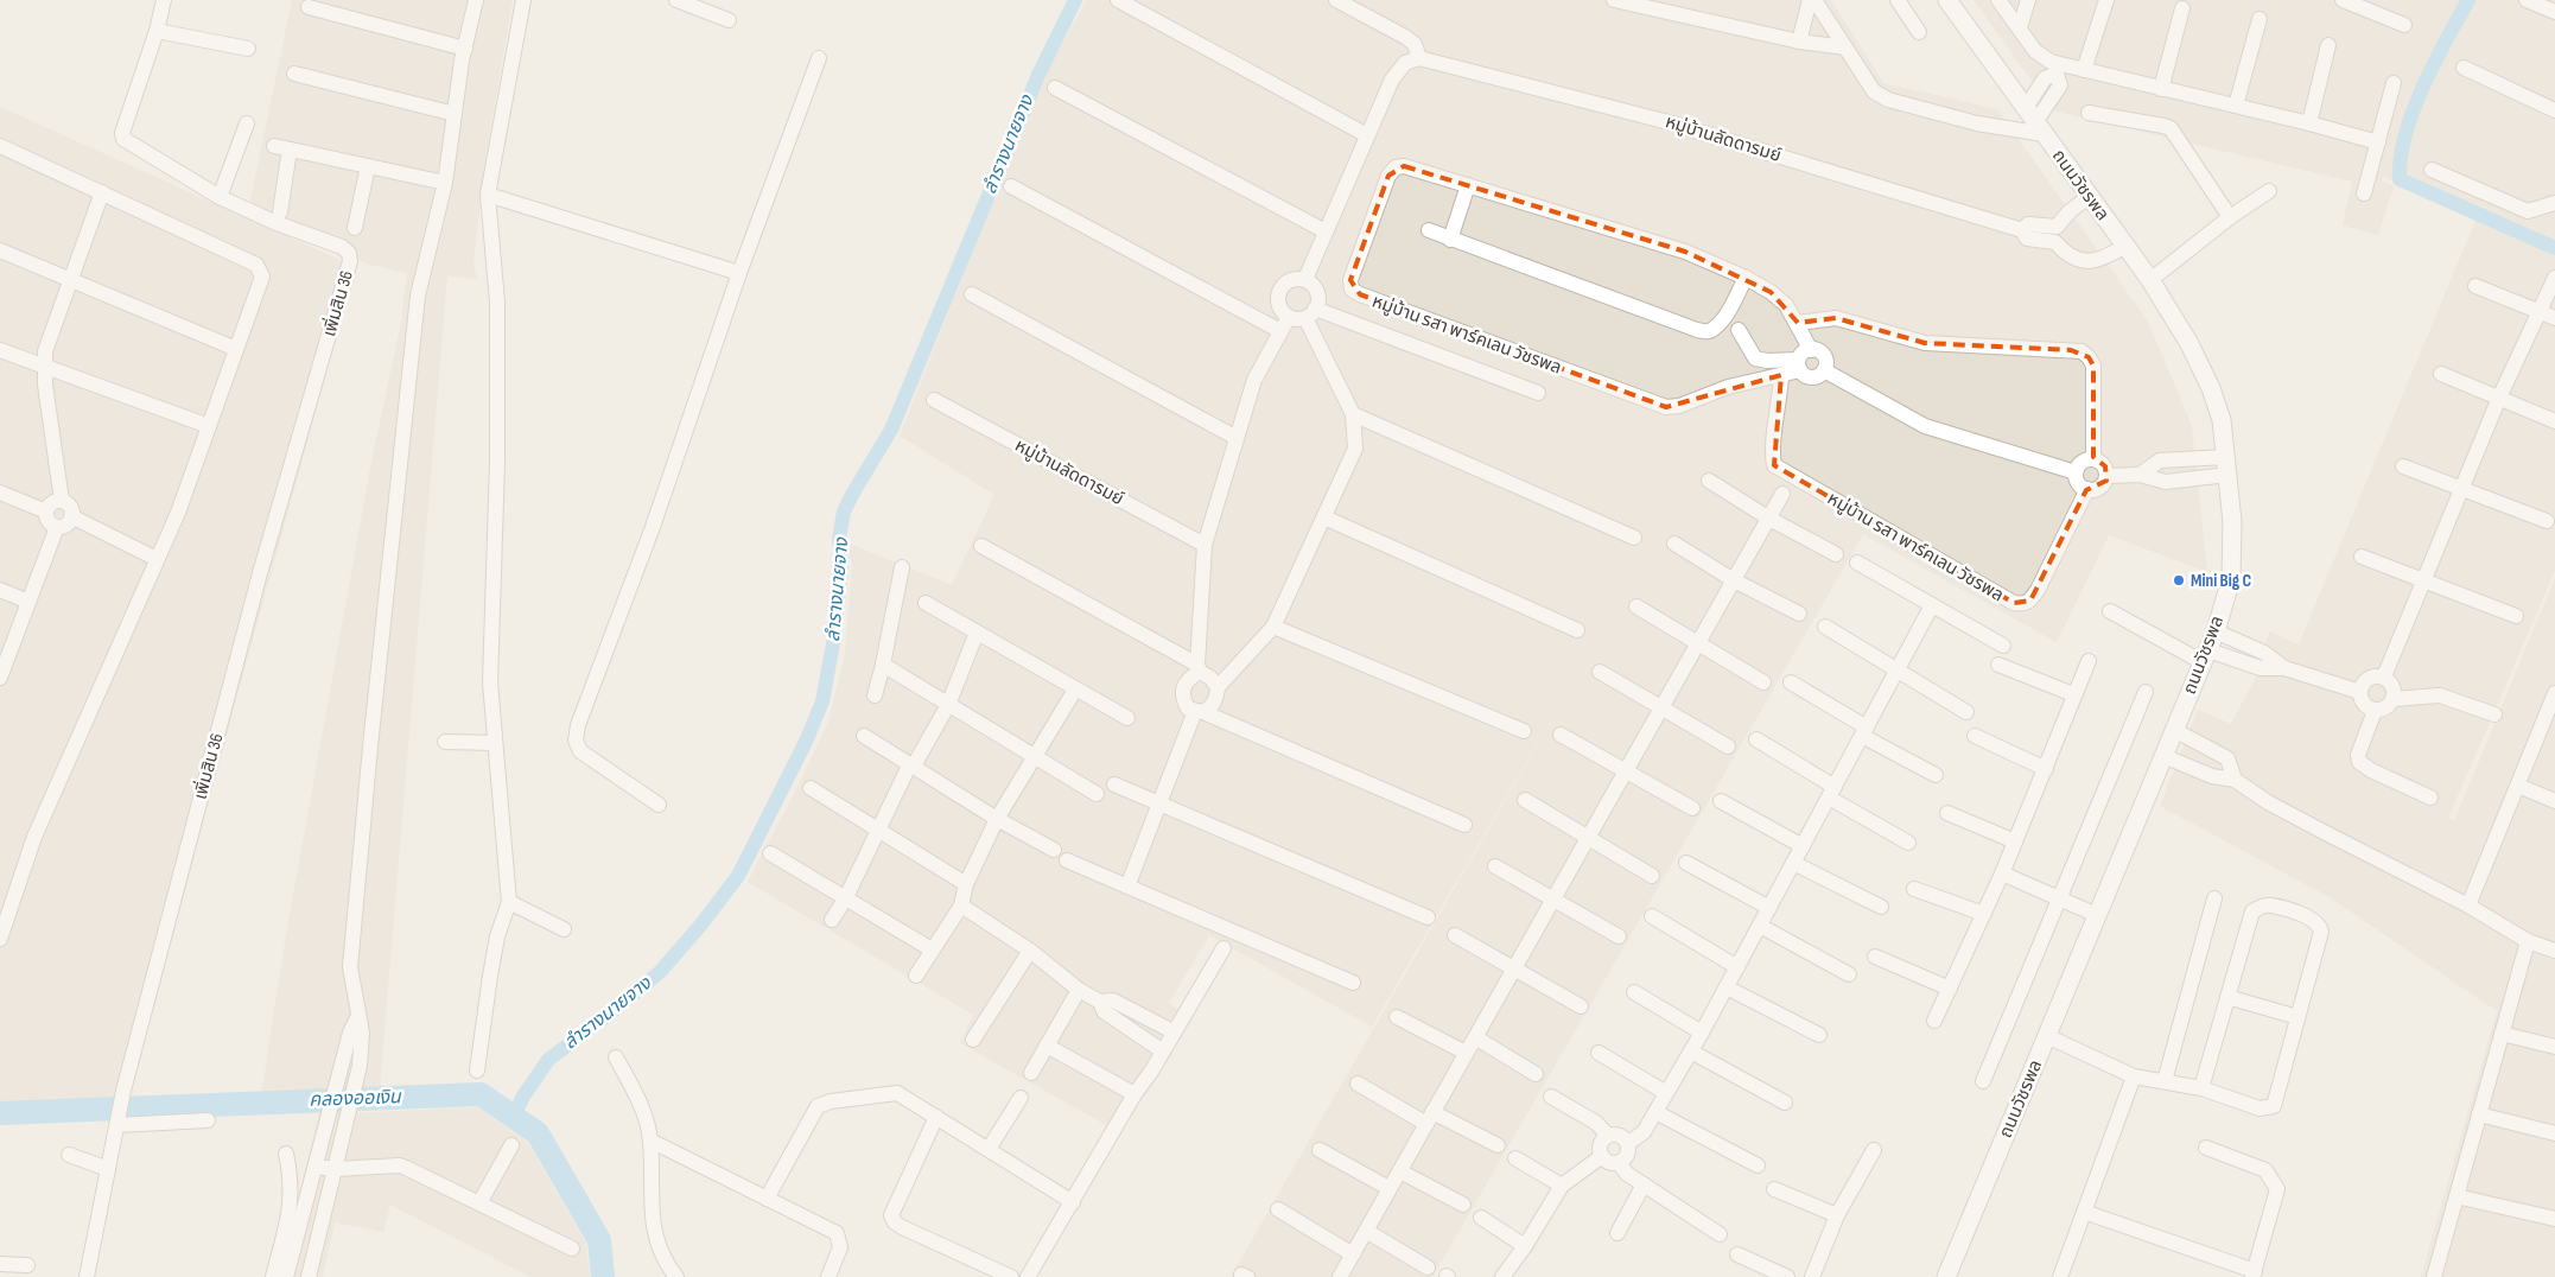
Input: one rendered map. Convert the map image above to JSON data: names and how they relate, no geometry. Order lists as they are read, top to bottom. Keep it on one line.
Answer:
{"streets":{"street":["หมู่บ้านลัดดารมย์","ถนนวัชรพล","เพิ่มสิน 36","หมู่บ้าน รสา พาร์คเลน วัชรพล"]},"crossings":[["หมู่บ้านลัดดารมย์","ถนนวัชรพล"]],"water":["ลำรางนายจาง","คลองออเงิน"],"places":["Mini Big C"]}
